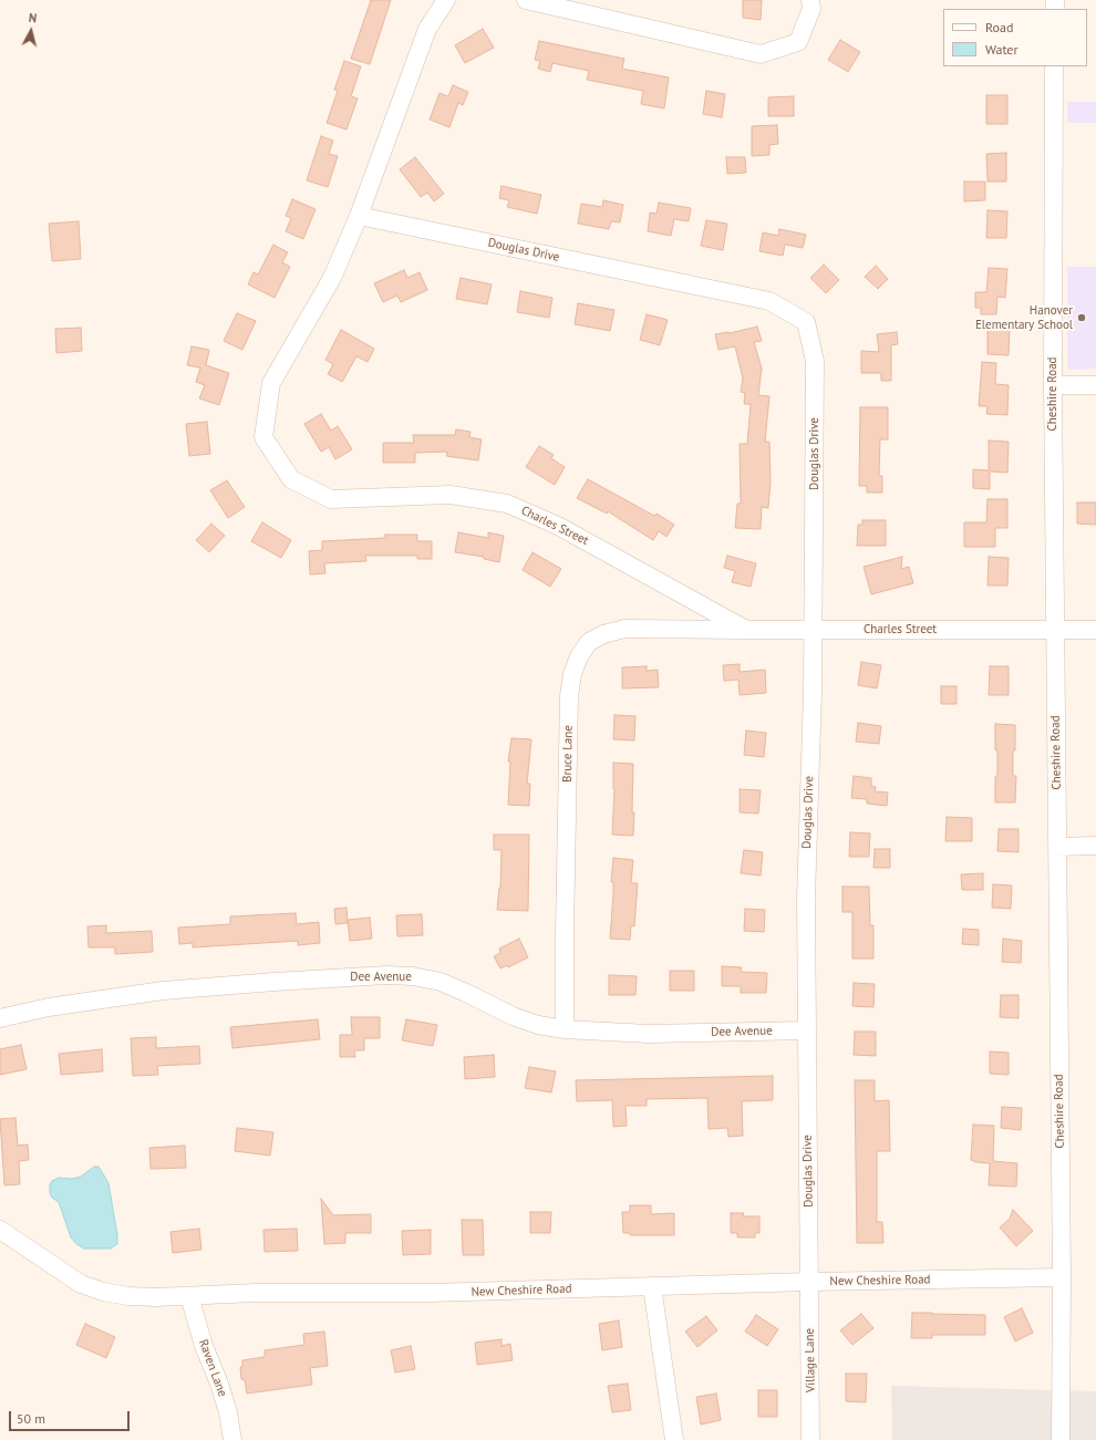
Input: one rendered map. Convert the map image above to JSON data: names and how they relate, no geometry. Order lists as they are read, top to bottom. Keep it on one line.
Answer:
{"streets":{"street":["Douglas Drive","Cheshire Road","Charles Street","Bruce Lane","Dee Avenue","New Cheshire Road","Village Lane","Raven Lane"]},"crossings":[["Douglas Drive","Charles Street"],["Douglas Drive","Dee Avenue"],["Douglas Drive","New Cheshire Road"],["Douglas Drive","Village Lane"],["Cheshire Road","Charles Street"],["Cheshire Road","New Cheshire Road"],["Charles Street","Bruce Lane"],["Bruce Lane","Dee Avenue"],["New Cheshire Road","Village Lane"],["New Cheshire Road","Raven Lane"]],"places":["Hanover Elementary School"],"legend":["Road","Water"],"scale_bar":"50 m","north":"top"}
